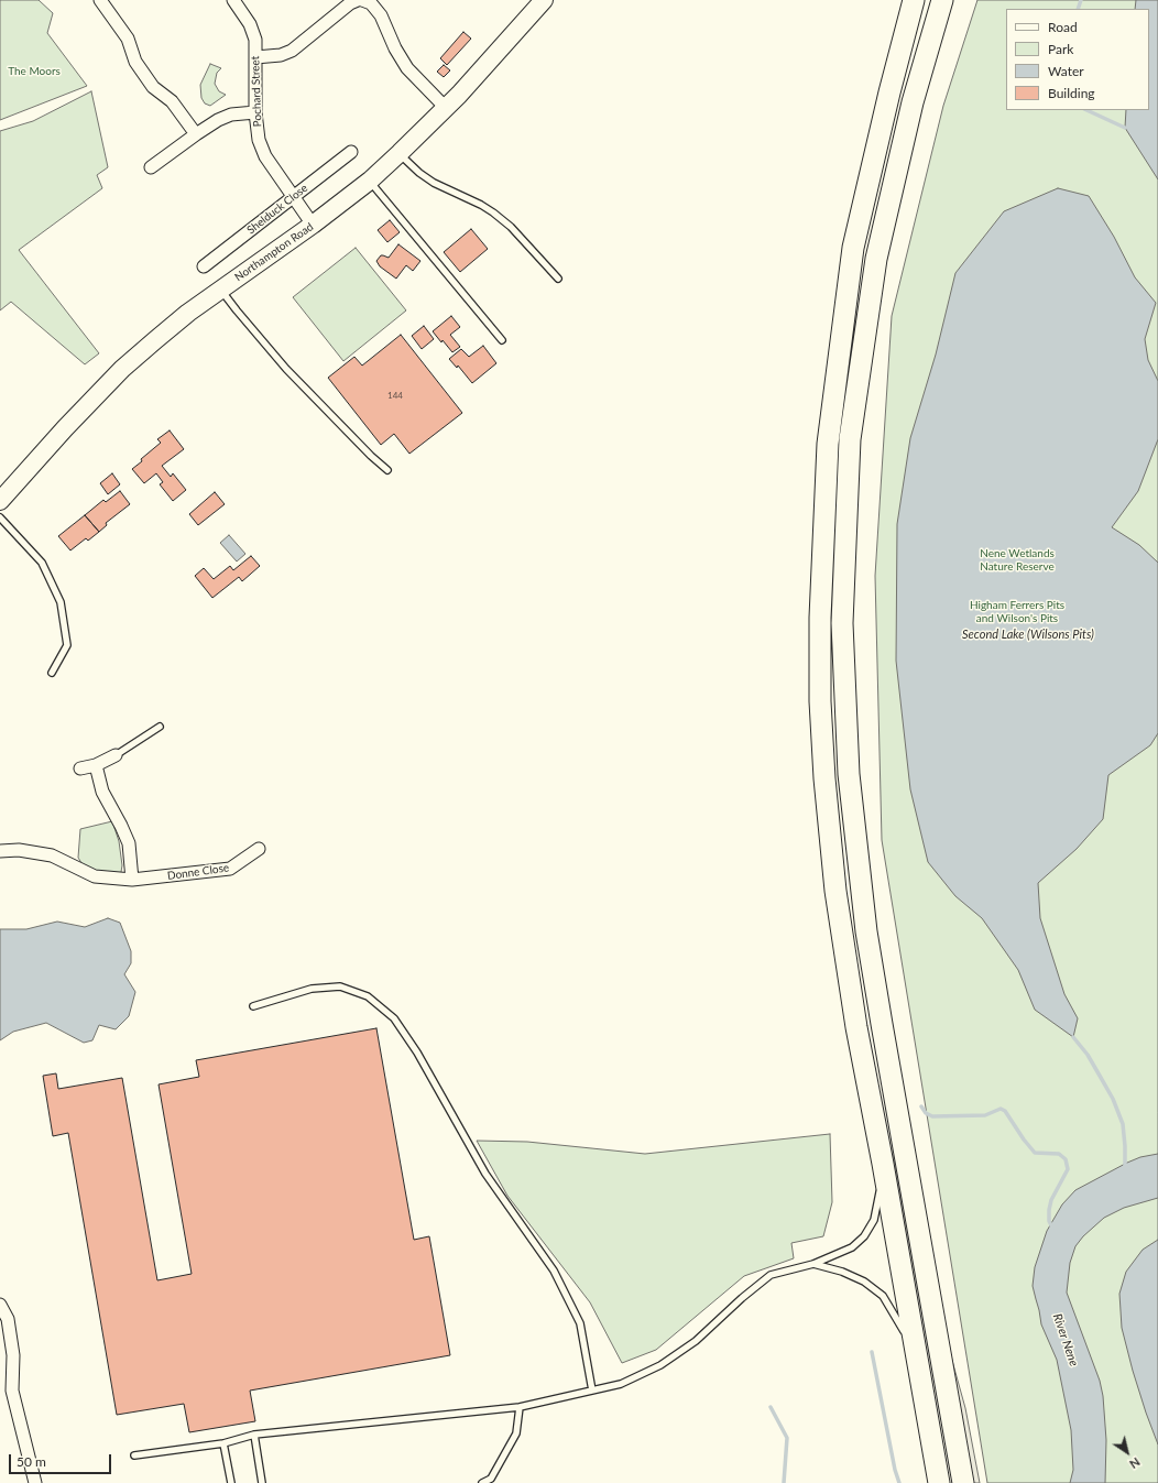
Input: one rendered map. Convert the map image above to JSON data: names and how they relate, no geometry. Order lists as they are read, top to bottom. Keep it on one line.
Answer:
{"streets":{"main road":["Northampton Road"],"street":["Pochard Street","Shelduck Close","Donne Close"]},"crossings":[["Pochard Street","Shelduck Close"],["Pochard Street","Northampton Road"]],"water":["Second Lake (Wilsons Pits)","River Nene"],"parks":["The Moors","Nene Wetlands Nature Reserve","Higham Ferrers Pits and Wilson's Pits"],"house_numbers":["144"],"legend":["Road","Park","Water","Building"],"scale_bar":"50 m","north":"bottom right"}
